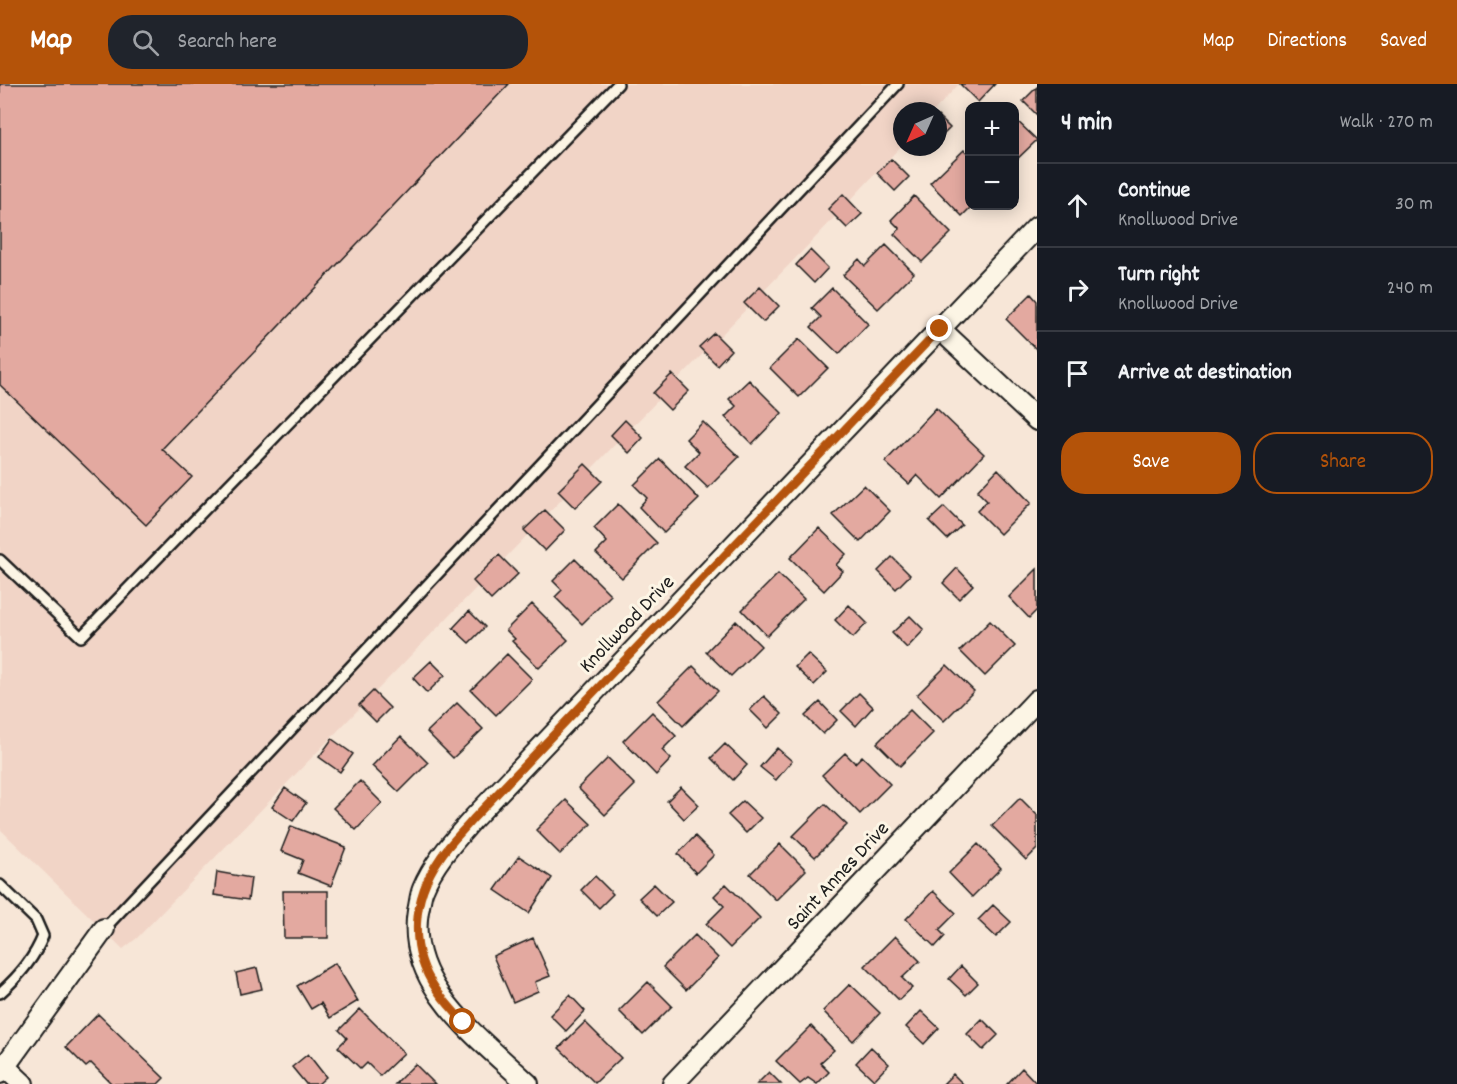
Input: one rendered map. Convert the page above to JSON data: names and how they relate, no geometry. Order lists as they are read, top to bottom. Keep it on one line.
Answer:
{"streets":{"street":["Knollwood Drive","Saint Annes Drive"]},"north":"bottom left","page":{"header":"Map","search":"Search here","nav":["Map","Directions","Saved"],"heading":["4 min","Walk · 270 m"],"map_buttons":["+","−"],"list":[["Continue","Knollwood Drive","30 m"],["Turn right","Knollwood Drive","240 m"],"Arrive at destination"],"buttons":["Save","Share"]}}
